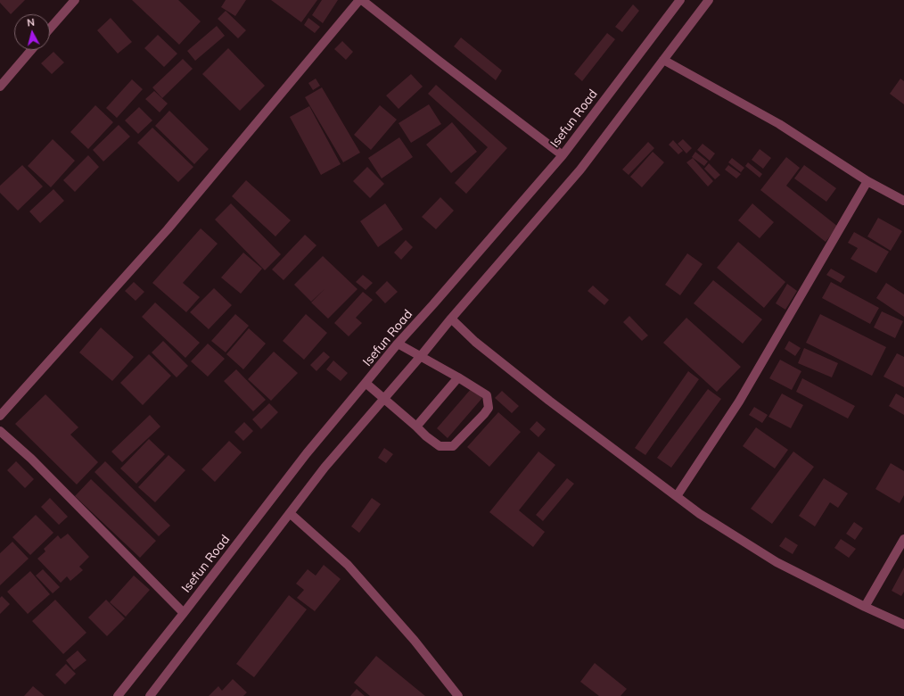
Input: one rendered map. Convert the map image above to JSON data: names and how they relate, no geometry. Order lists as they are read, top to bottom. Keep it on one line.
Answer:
{"streets":{"street":["Isefun Road"]},"north":"top"}
